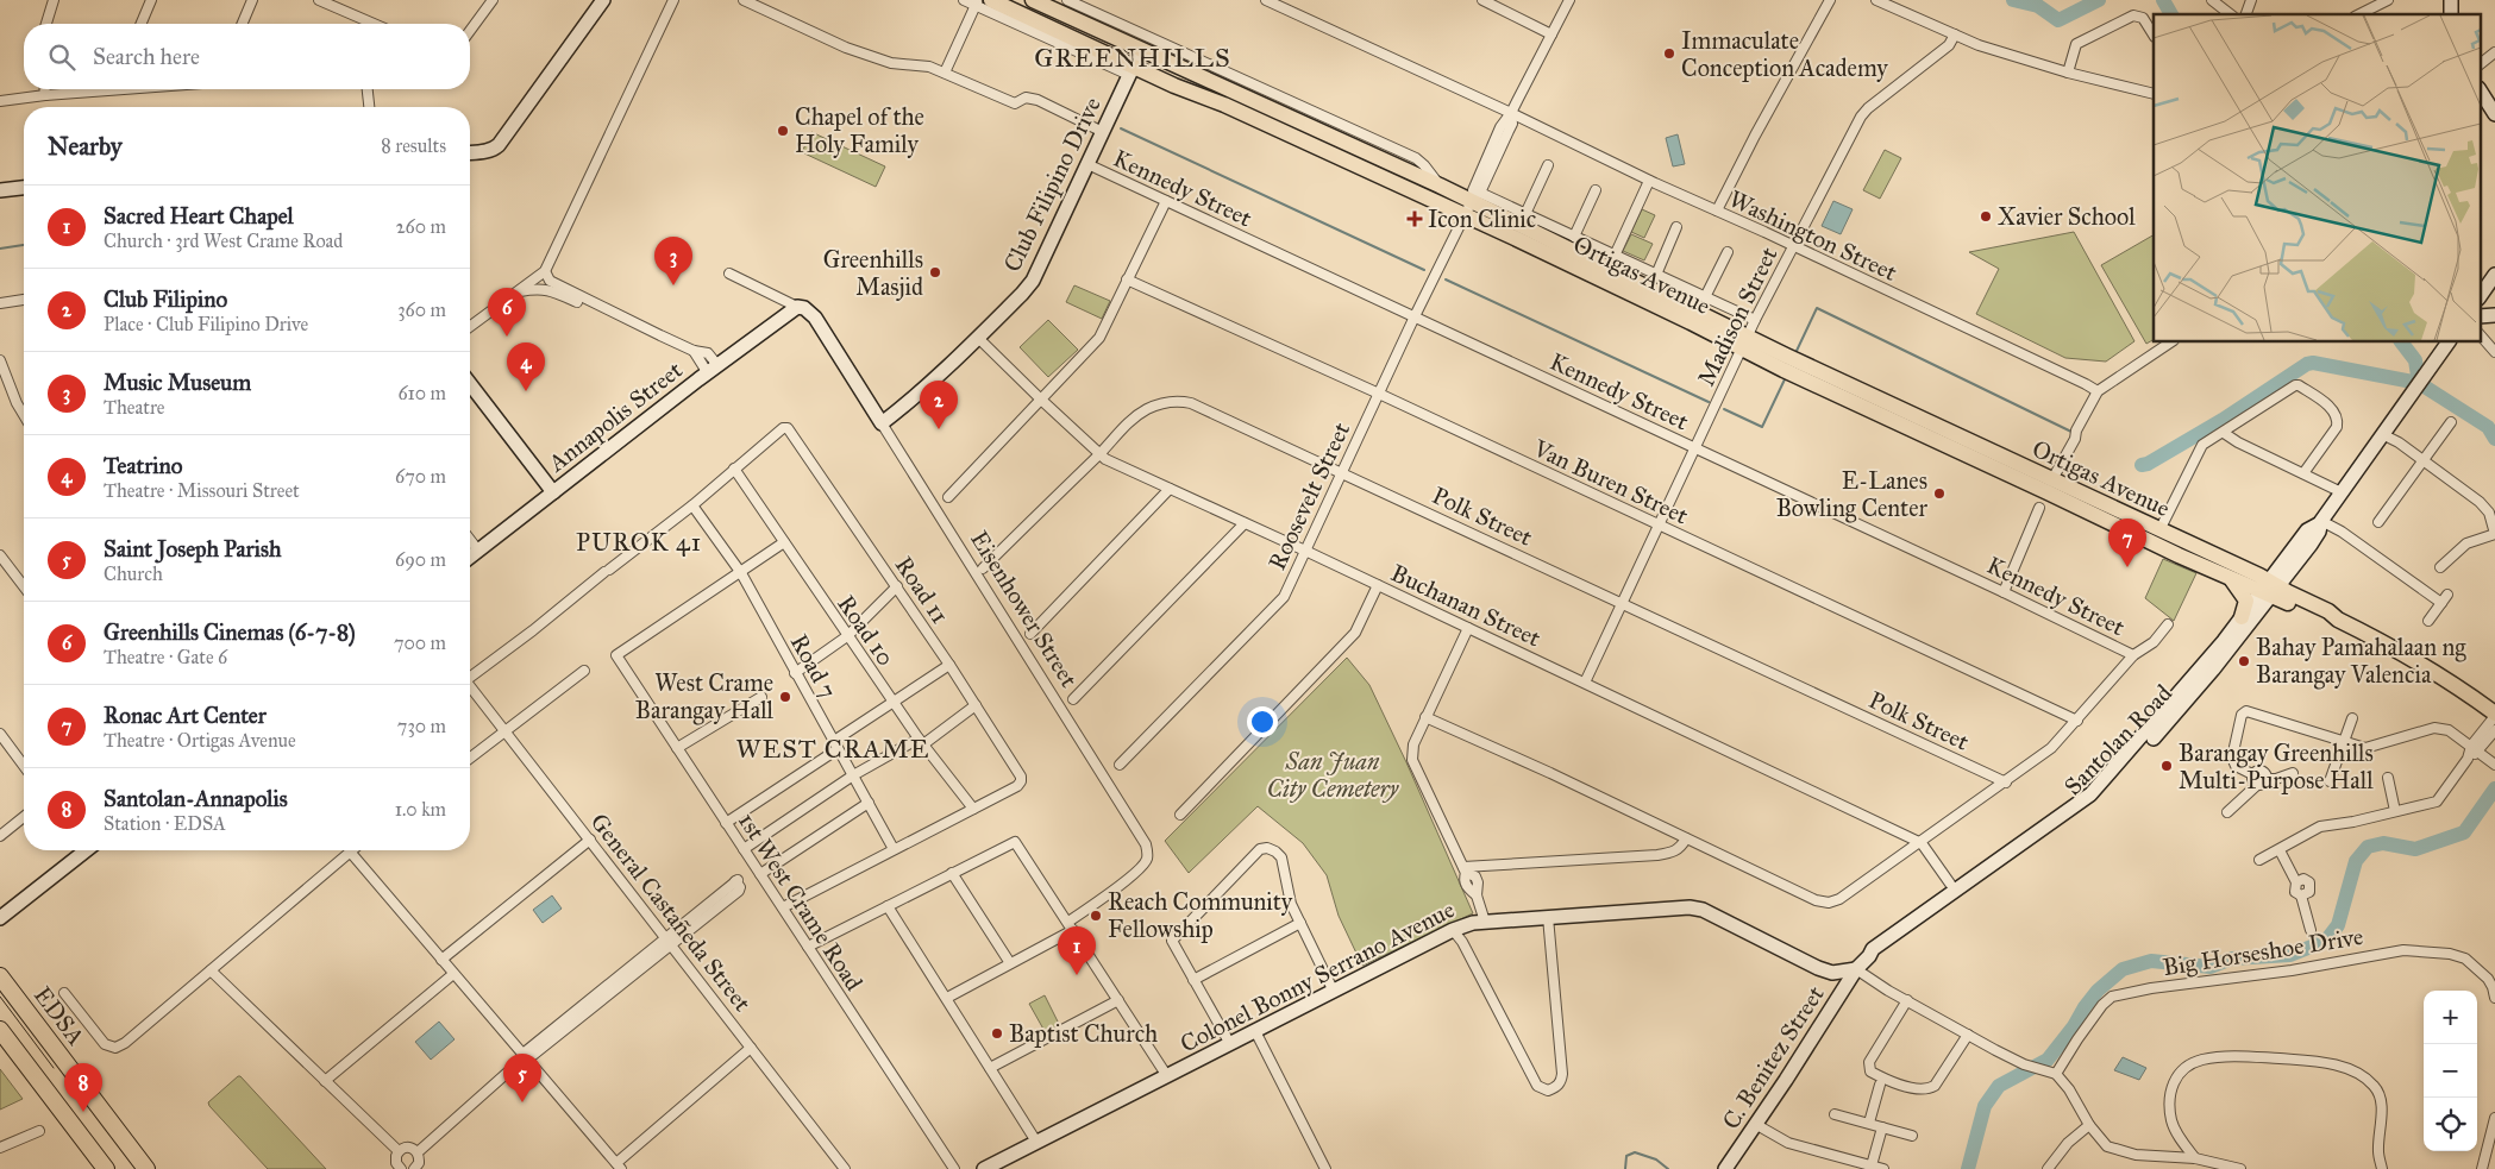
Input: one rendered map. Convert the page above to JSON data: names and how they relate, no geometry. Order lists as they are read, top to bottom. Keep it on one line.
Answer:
{"streets":{"highway":["EDSA"],"main road":["Club Filipino Drive","Ortigas Avenue","Annapolis Street","Eisenhower Street","Santolan Road","Colonel Bonny Serrano Avenue","C. Benitez Street"],"street":["Kennedy Street","Washington Street","Madison Street","Van Buren Street","Roosevelt Street","Polk Street","Road 11","Buchanan Street","Road 10","Road 7","1st West Crame Road","General Castañeda Street","Big Horseshoe Drive"]},"crossings":[["Club Filipino Drive","Kennedy Street"],["Club Filipino Drive","Ortigas Avenue"],["Club Filipino Drive","Buchanan Street"],["Club Filipino Drive","Eisenhower Street"],["Kennedy Street","Madison Street"],["Kennedy Street","Van Buren Street"],["Kennedy Street","Roosevelt Street"],["Kennedy Street","Polk Street"],["Kennedy Street","Buchanan Street"],["Washington Street","Madison Street"],["Ortigas Avenue","Madison Street"],["Ortigas Avenue","Roosevelt Street"],["Ortigas Avenue","Santolan Road"],["Madison Street","Van Buren Street"],["Madison Street","Polk Street"],["Madison Street","Buchanan Street"],["Annapolis Street","Eisenhower Street"],["Van Buren Street","Roosevelt Street"],["Roosevelt Street","Polk Street"],["Roosevelt Street","Buchanan Street"],["Polk Street","Buchanan Street"],["Road 11","Road 10"],["Road 7","1st West Crame Road"],["Santolan Road","Colonel Bonny Serrano Avenue"],["Santolan Road","C. Benitez Street"],["Colonel Bonny Serrano Avenue","C. Benitez Street"]],"districts":["GREENHILLS","PUROK 41","WEST CRAME"],"parks":["San Juan City Cemetery"],"places":{"other":["Immaculate Conception Academy","Chapel of the Holy Family","Xavier School","Greenhills Masjid","E-Lanes Bowling Center","Bahay Pamahalaan ng Barangay Valencia","West Crame Barangay Hall","Barangay Greenhills Multi-Purpose Hall","Reach Community Fellowship","Baptist Church"],"health":["Icon Clinic"]},"page":{"search":"Search here","heading":["Nearby","8 results"],"list":[{"mark":"1","name":"Sacred Heart Chapel","note":"Church · 3rd West Crame Road","value":"260 m"},{"mark":"2","name":"Club Filipino","note":"Place · Club Filipino Drive","value":"360 m"},{"mark":"3","name":"Music Museum","note":"Theatre","value":"610 m"},{"mark":"4","name":"Teatrino","note":"Theatre · Missouri Street","value":"670 m"},{"mark":"5","name":"Saint Joseph Parish","note":"Church","value":"690 m"},{"mark":"6","name":"Greenhills Cinemas (6-7-8)","note":"Theatre · Gate 6","value":"700 m"},{"mark":"7","name":"Ronac Art Center","note":"Theatre · Ortigas Avenue","value":"730 m"},{"mark":"8","name":"Santolan-Annapolis","note":"Station · EDSA","value":"1.0 km"}],"pins":["3","6","4","2","7","1","5","8"],"map_buttons":["+","−"]}}
